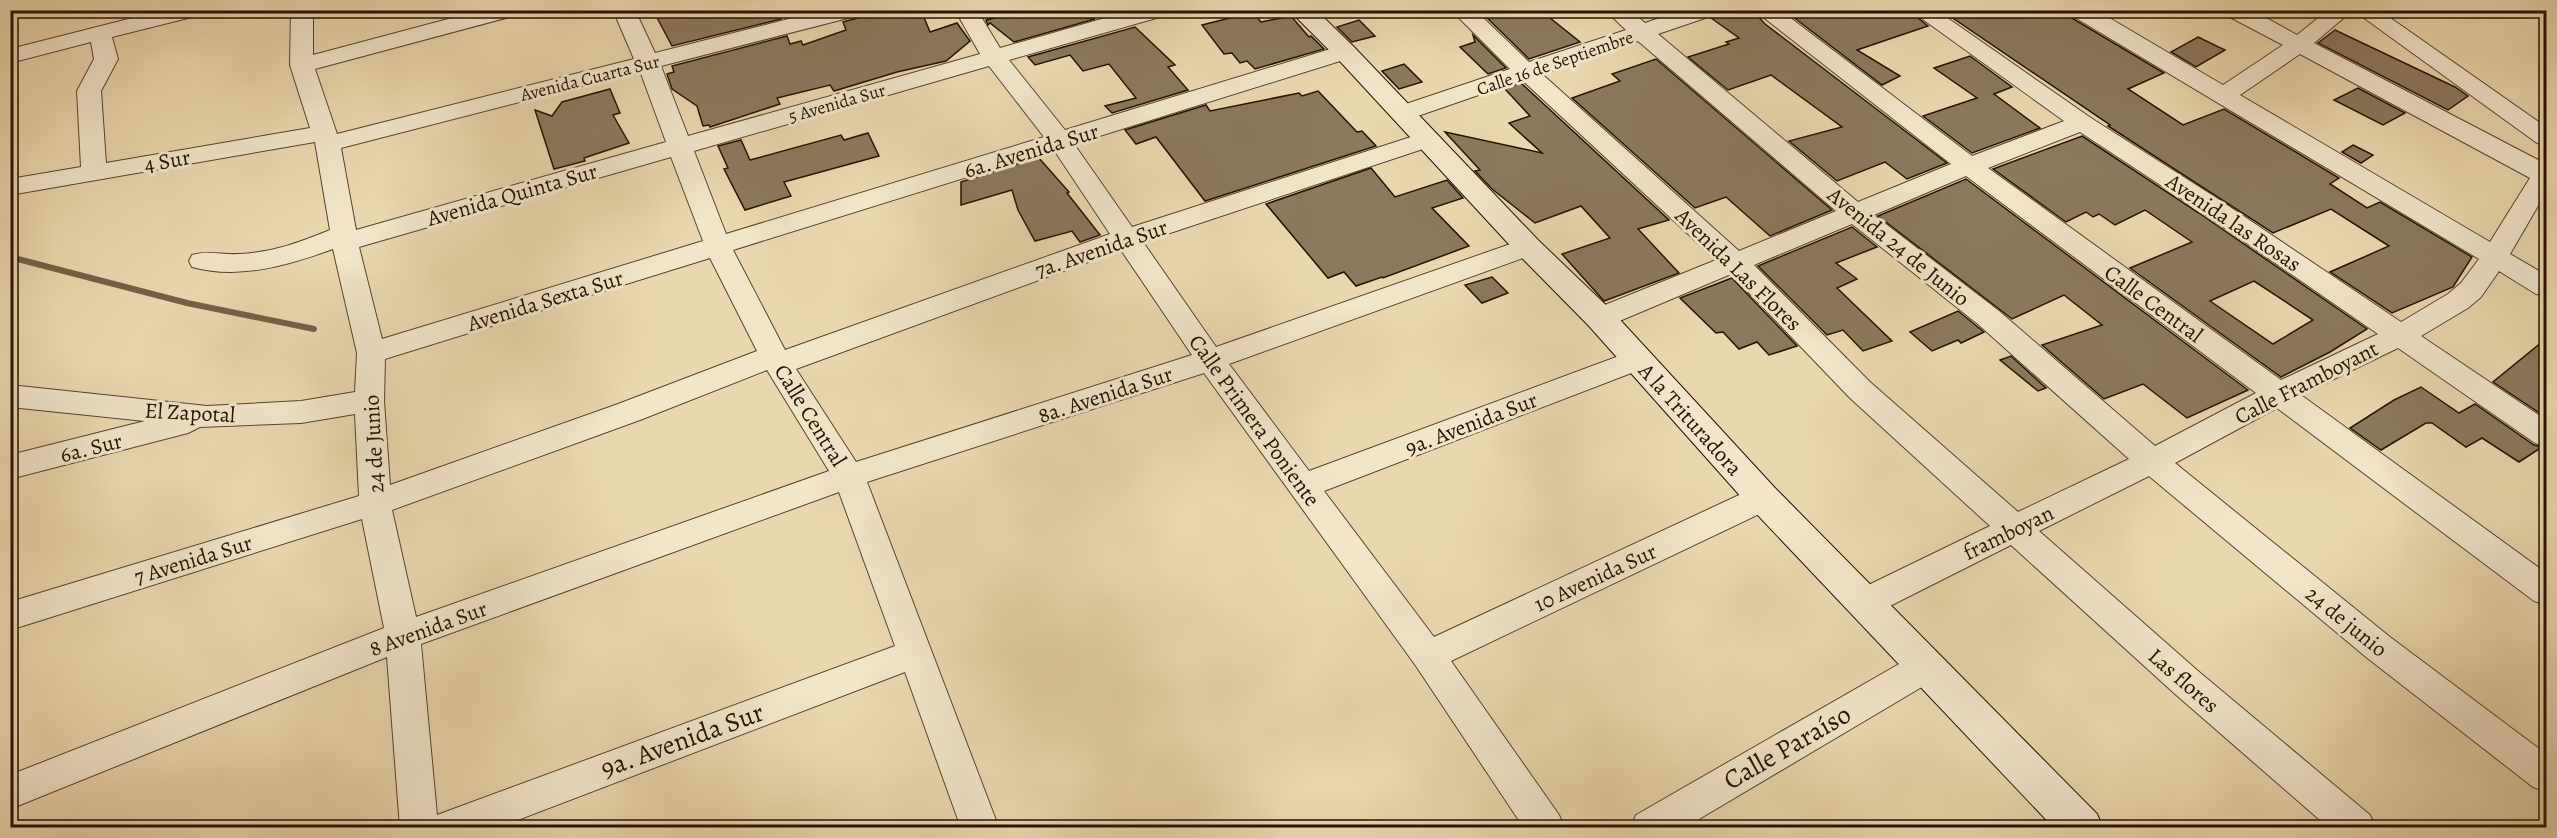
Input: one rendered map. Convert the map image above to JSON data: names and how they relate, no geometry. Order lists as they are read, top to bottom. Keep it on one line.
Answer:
{"streets":{"street":["Calle 16 de Septiembre","Avenida Cuarta Sur","5 Avenida Sur","6a. Avenida Sur","4 Sur","Avenida Quinta Sur","Avenida las Rosas","Avenida 24 de Junio","7a. Avenida Sur","Avenida Las Flores","Avenida Sexta Sur","Calle Central","Calle Framboyant","8a. Avenida Sur","El Zapotal","A la Trituradora","Calle Primera Poniente","9a. Avenida Sur","24 de Junio","6a. Sur","framboyan","7 Avenida Sur","10 Avenida Sur","24 de junio","8 Avenida Sur","Las flores","Calle Paraíso"]},"crossings":[["Calle 16 de Septiembre","Avenida 24 de Junio"],["Calle 16 de Septiembre","Avenida Las Flores"],["Calle 16 de Septiembre","A la Trituradora"],["Avenida Cuarta Sur","4 Sur"],["Avenida Cuarta Sur","Calle Central"],["Avenida Cuarta Sur","24 de Junio"],["5 Avenida Sur","Avenida Quinta Sur"],["5 Avenida Sur","Calle Central"],["5 Avenida Sur","Calle Primera Poniente"],["6a. Avenida Sur","Avenida Sexta Sur"],["6a. Avenida Sur","Calle Central"],["6a. Avenida Sur","A la Trituradora"],["6a. Avenida Sur","Calle Primera Poniente"],["4 Sur","24 de Junio"],["Avenida Quinta Sur","Calle Central"],["Avenida Quinta Sur","24 de Junio"],["Avenida las Rosas","Calle Framboyant"],["Avenida 24 de Junio","Calle Framboyant"],["Avenida 24 de Junio","framboyan"],["Avenida 24 de Junio","24 de junio"],["7a. Avenida Sur","Calle Central"],["7a. Avenida Sur","A la Trituradora"],["7a. Avenida Sur","Calle Primera Poniente"],["7a. Avenida Sur","24 de Junio"],["7a. Avenida Sur","7 Avenida Sur"],["Avenida Las Flores","framboyan"],["Avenida Las Flores","Las flores"],["Avenida Sexta Sur","Calle Central"],["Avenida Sexta Sur","24 de Junio"],["Calle Central","Calle Framboyant"],["Calle Central","8a. Avenida Sur"],["Calle Central","9a. Avenida Sur"],["Calle Central","8 Avenida Sur"],["Calle Framboyant","framboyan"],["Calle Framboyant","24 de junio"],["8a. Avenida Sur","A la Trituradora"],["8a. Avenida Sur","Calle Primera Poniente"],["8a. Avenida Sur","8 Avenida Sur"],["El Zapotal","24 de Junio"],["El Zapotal","6a. Sur"],["A la Trituradora","9a. Avenida Sur"],["A la Trituradora","framboyan"],["A la Trituradora","10 Avenida Sur"],["A la Trituradora","Calle Paraíso"],["Calle Primera Poniente","9a. Avenida Sur"],["Calle Primera Poniente","10 Avenida Sur"],["24 de Junio","7 Avenida Sur"],["24 de Junio","8 Avenida Sur"],["framboyan","24 de junio"],["framboyan","Las flores"]]}
